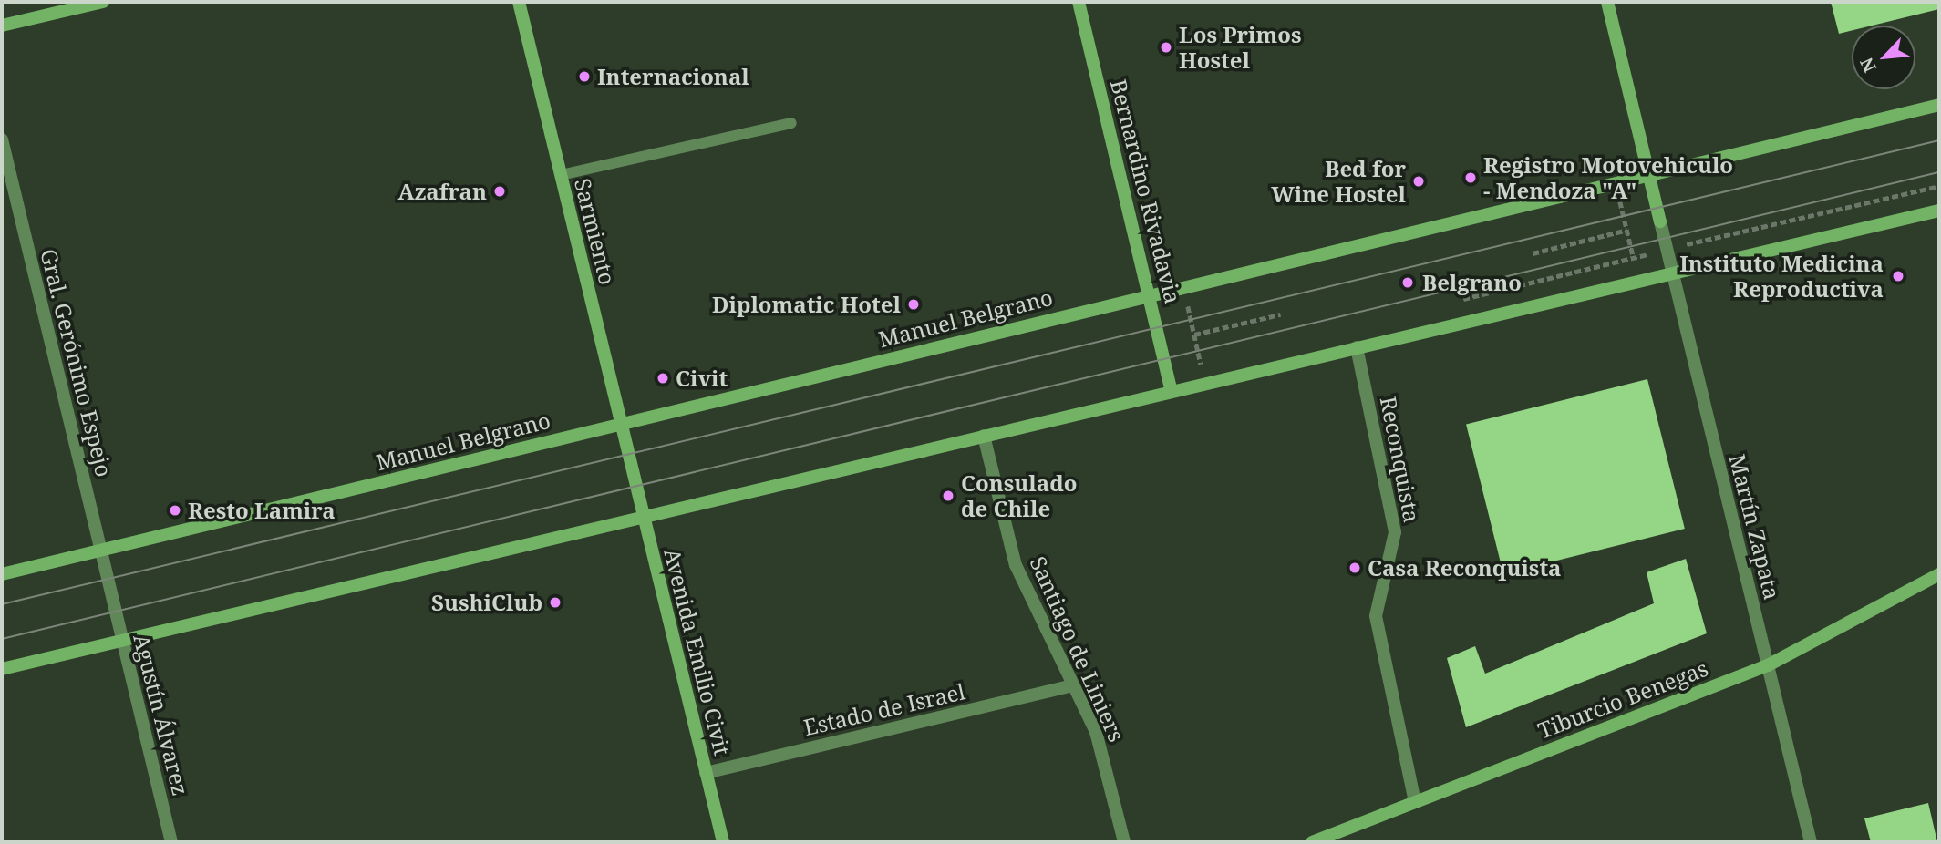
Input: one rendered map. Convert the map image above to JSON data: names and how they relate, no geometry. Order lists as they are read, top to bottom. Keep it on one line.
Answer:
{"streets":{"street":["Bernardino Rivadavia","Sarmiento","Manuel Belgrano","Gral. Gerónimo Espejo","Reconquista","Martín Zapata","Santiago de Liniers","Avenida Emilio Civit","Tiburcio Benegas","Estado de Israel","Agustín Álvarez"]},"crossings":[["Bernardino Rivadavia","Manuel Belgrano"],["Sarmiento","Manuel Belgrano"],["Sarmiento","Avenida Emilio Civit"],["Manuel Belgrano","Gral. Gerónimo Espejo"],["Manuel Belgrano","Martín Zapata"],["Gral. Gerónimo Espejo","Agustín Álvarez"],["Reconquista","Tiburcio Benegas"],["Martín Zapata","Tiburcio Benegas"],["Santiago de Liniers","Estado de Israel"],["Avenida Emilio Civit","Estado de Israel"]],"places":["Los Primos Hostel","Internacional","Registro Motovehiculo - Mendoza \"A\"","Bed for Wine Hostel","Azafran","Instituto Medicina Reproductiva","Belgrano","Diplomatic Hotel","Civit","Consulado de Chile","Resto Lamira","Casa Reconquista","SushiClub"],"north":"bottom left"}
